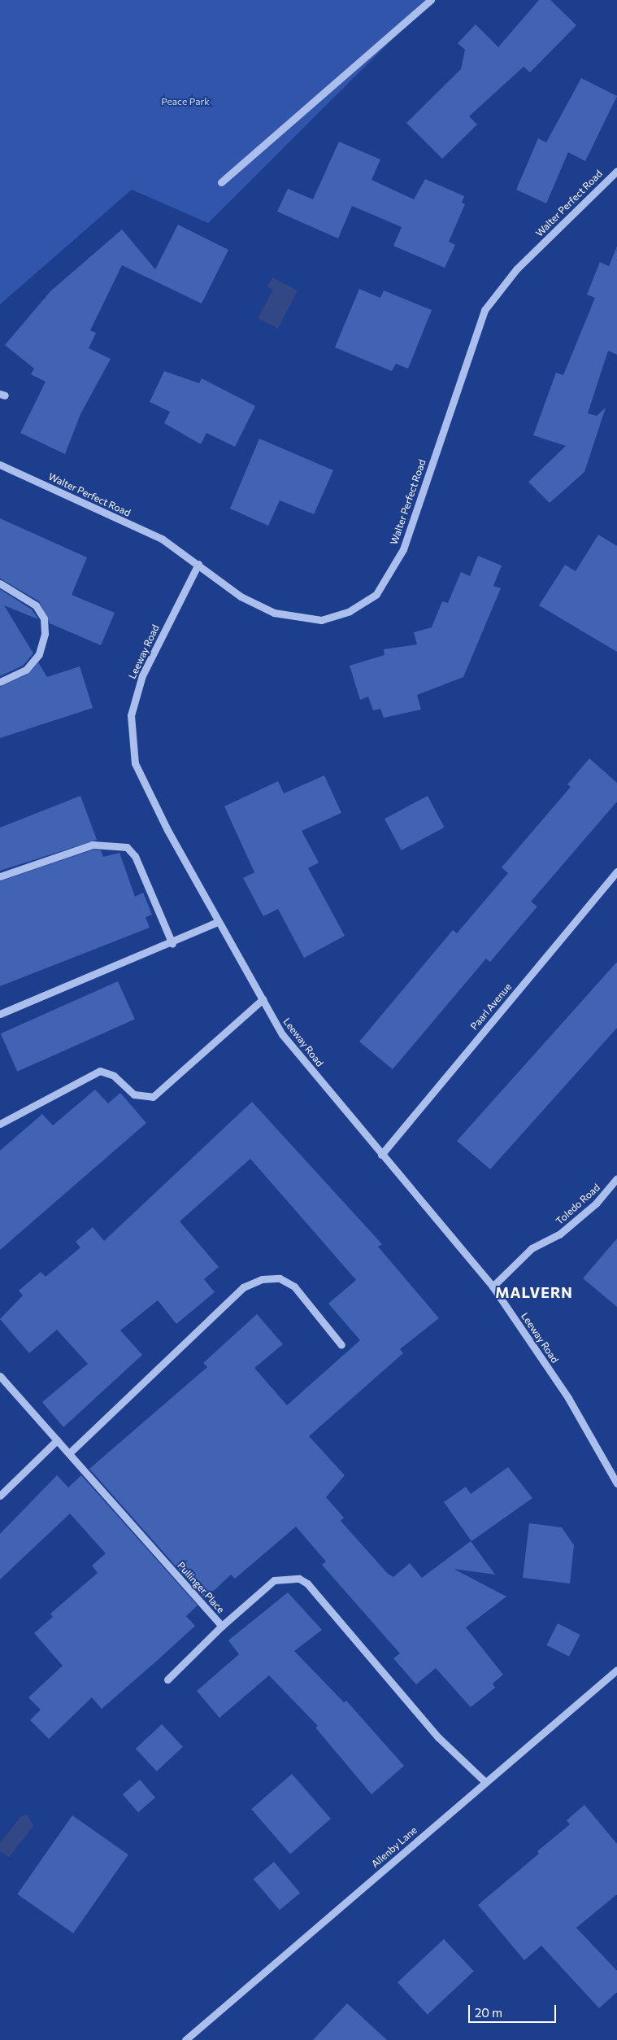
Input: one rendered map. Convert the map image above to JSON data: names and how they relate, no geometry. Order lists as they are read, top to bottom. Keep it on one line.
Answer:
{"streets":{"street":["Walter Perfect Road","Leeway Road","Paarl Avenue","Toledo Road","Pullinger Place","Allenby Lane"]},"crossings":[["Walter Perfect Road","Leeway Road"],["Leeway Road","Paarl Avenue"],["Leeway Road","Toledo Road"],["Pullinger Place","Allenby Lane"]],"districts":["MALVERN"],"parks":["Peace Park"],"scale_bar":"20 m"}
